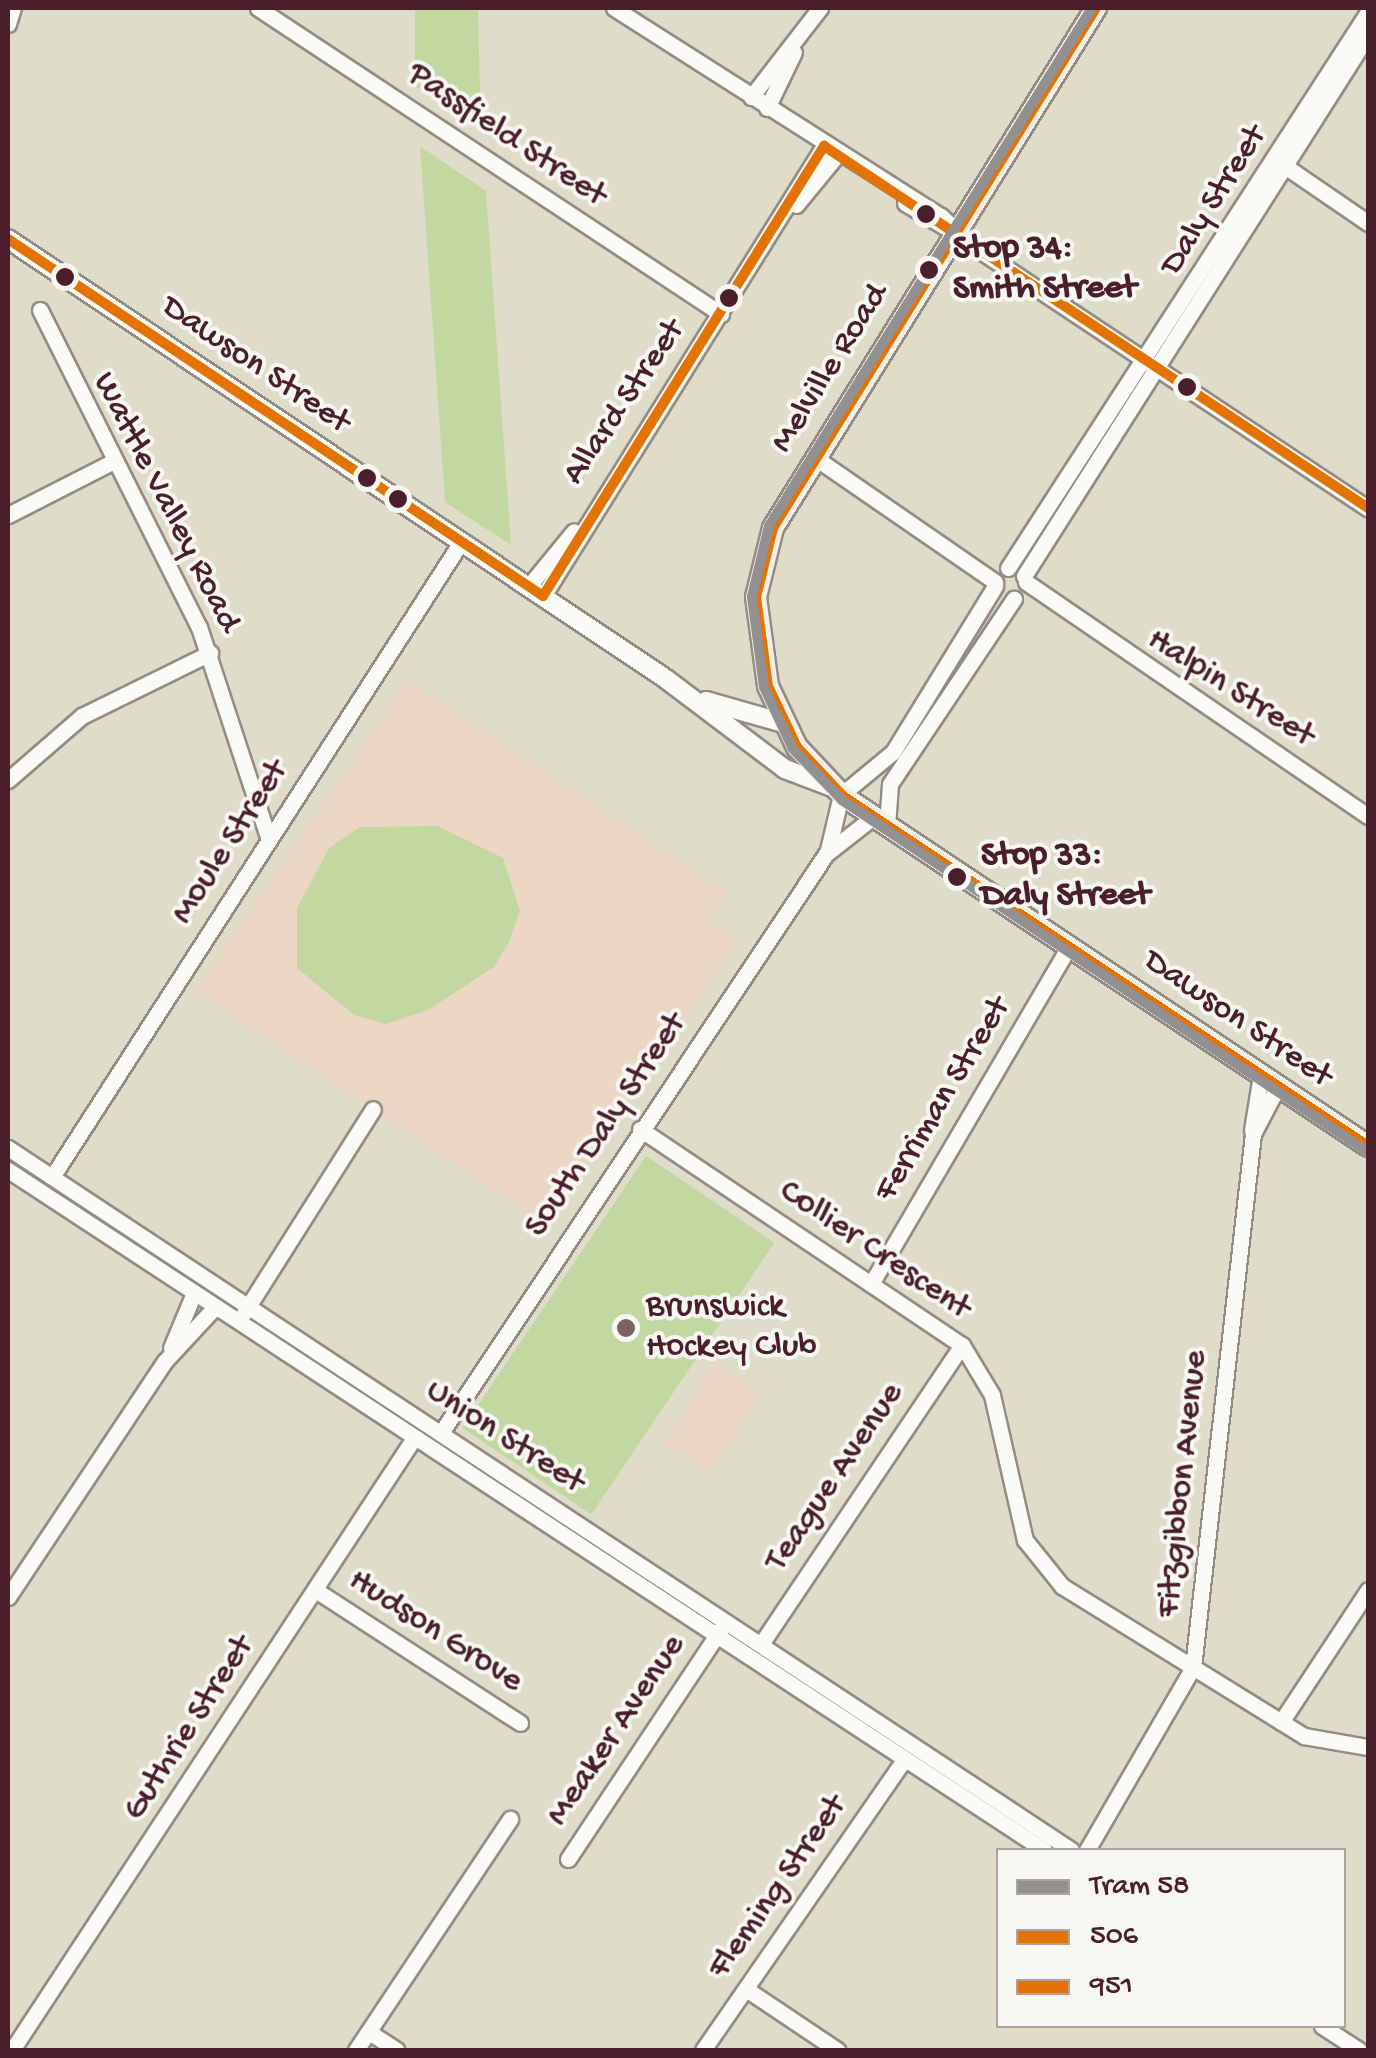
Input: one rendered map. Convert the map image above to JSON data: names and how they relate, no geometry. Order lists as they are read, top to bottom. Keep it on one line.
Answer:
{"streets":{"main road":["Dawson Street","Melville Road"],"street":["Passfield Street","Daly Street","Allard Street","Wattle Valley Road","Halpin Street","Moule Street","Ferriman Street","South Daly Street","Collier Crescent","Union Street","Teague Avenue","Fitzgibbon Avenue","Hudson Grove","Guthrie Street","Meaker Avenue","Fleming Street"]},"crossings":[["Passfield Street","Allard Street"],["Daly Street","Dawson Street"],["Daly Street","Melville Road"],["Daly Street","Halpin Street"],["Daly Street","South Daly Street"],["Dawson Street","Melville Road"],["Dawson Street","Allard Street"],["Dawson Street","Moule Street"],["Dawson Street","Ferriman Street"],["Dawson Street","South Daly Street"],["Dawson Street","Fitzgibbon Avenue"],["Melville Road","South Daly Street"],["Wattle Valley Road","Moule Street"],["Moule Street","Union Street"],["Ferriman Street","Collier Crescent"],["South Daly Street","Collier Crescent"],["South Daly Street","Union Street"],["Collier Crescent","Teague Avenue"],["Collier Crescent","Fitzgibbon Avenue"],["Union Street","Teague Avenue"],["Union Street","Guthrie Street"],["Union Street","Meaker Avenue"],["Union Street","Fleming Street"],["Hudson Grove","Guthrie Street"]],"places":["Stop 34: Smith Street","Stop 33: Daly Street","Brunswick Hockey Club"],"lines":["tram line 58","transit line 951","transit line 506"],"legend":["Tram 58","506","951"]}
